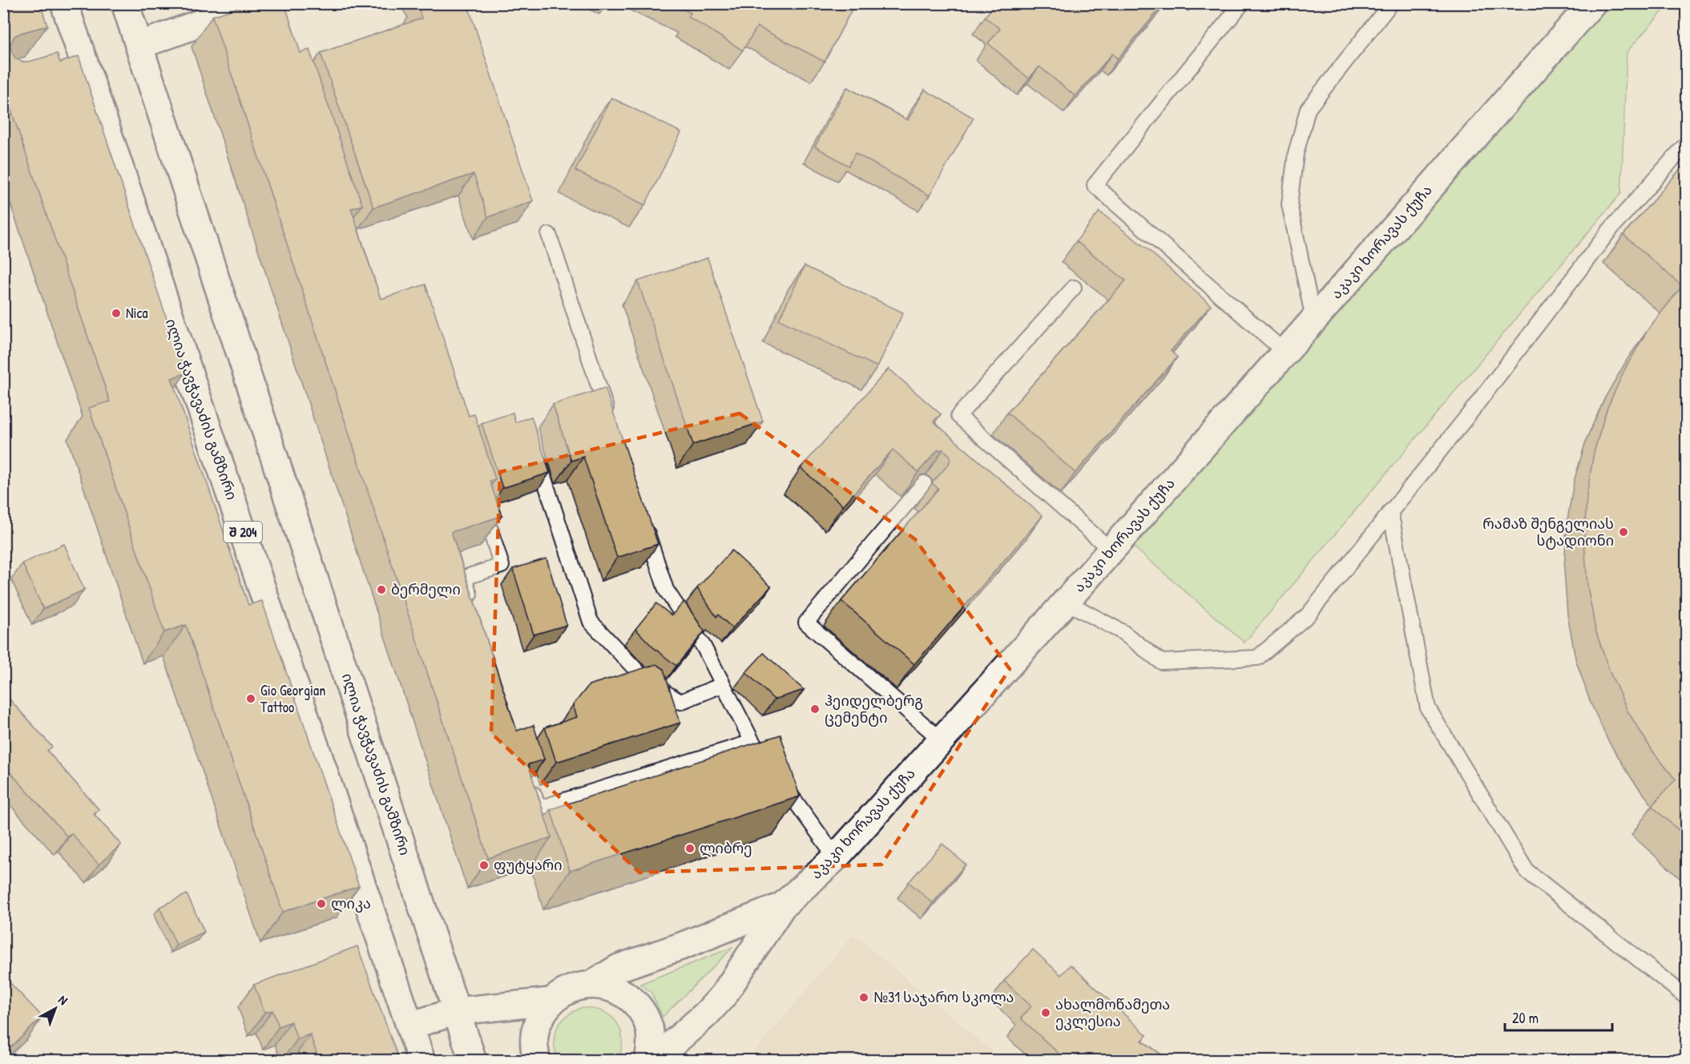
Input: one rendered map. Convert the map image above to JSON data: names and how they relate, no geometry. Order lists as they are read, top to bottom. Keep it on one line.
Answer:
{"streets":{"main road":["აკაკი ხორავას ქუჩა","ილია ჭავჭავაძის გამზირი","შ 204"]},"places":["Nica","რამაზ შენგელიას სტადიონი","ბერმელი","Gio Georgian Tattoo","ჰეიდელბერგ ცემენტი","ლიბრე","ფუტყარი","ლიკა","№31 საჯარო სკოლა","ახალმოწამეთა ეკლესია"],"scale_bar":"20 m","north":"top right"}
